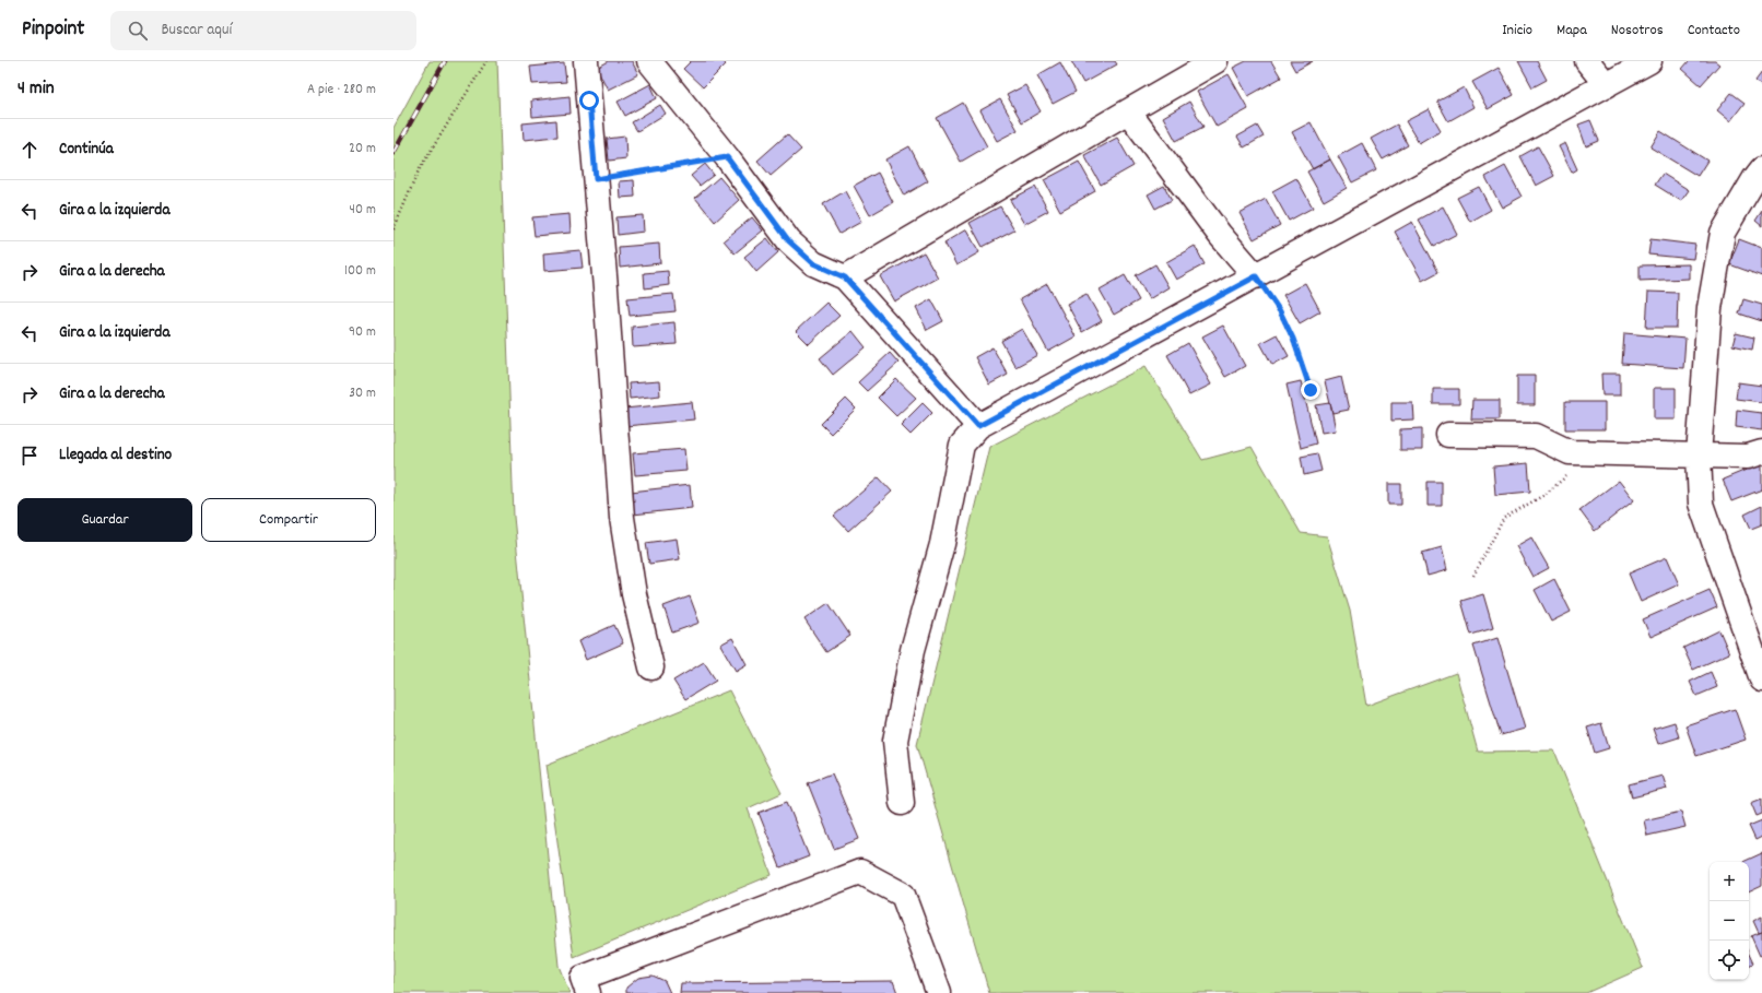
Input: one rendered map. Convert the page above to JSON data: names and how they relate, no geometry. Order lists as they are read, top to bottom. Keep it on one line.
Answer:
{"page":{"header":"Pinpoint","search":"Buscar aquí","nav":["Inicio","Mapa","Nosotros","Contacto"],"heading":["4 min","A pie · 280 m"],"list":[["Continúa","20 m"],["Gira a la izquierda","40 m"],["Gira a la derecha","100 m"],["Gira a la izquierda","90 m"],["Gira a la derecha","30 m"],"Llegada al destino"],"buttons":["Guardar","Compartir"],"map_buttons":["+","−"]}}
